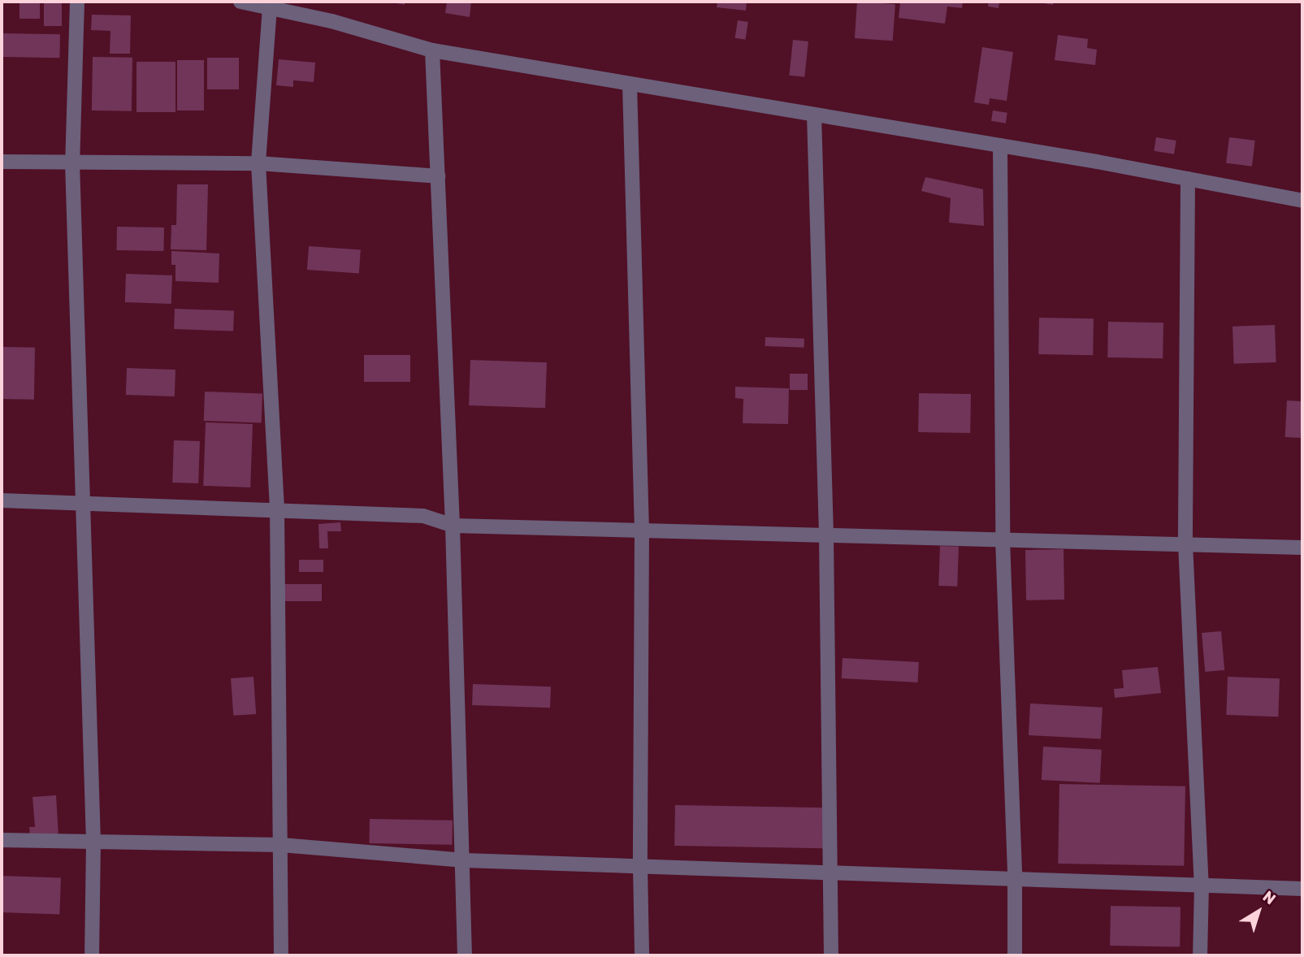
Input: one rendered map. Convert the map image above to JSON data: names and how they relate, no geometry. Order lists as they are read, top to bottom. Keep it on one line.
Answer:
{"north":"top right"}
